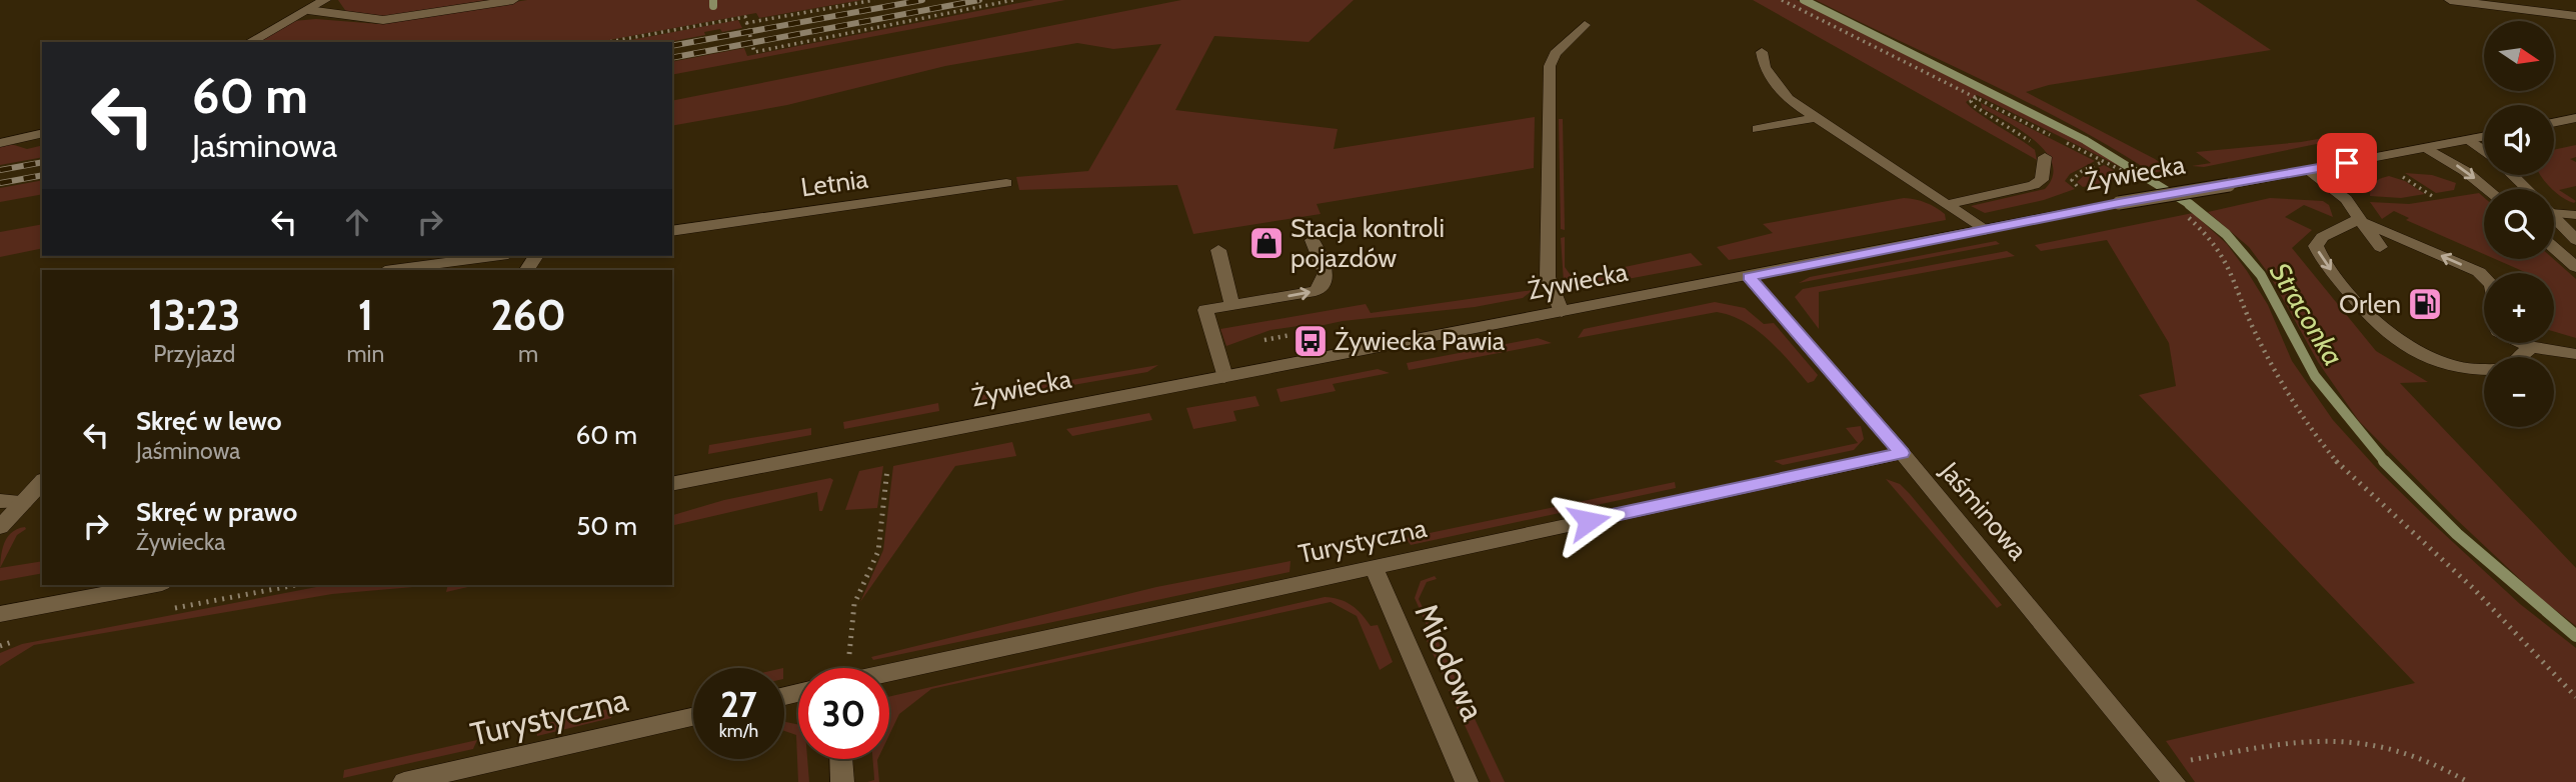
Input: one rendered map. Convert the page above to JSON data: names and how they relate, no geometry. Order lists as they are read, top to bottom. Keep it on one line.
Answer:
{"streets":{"street":["Żywiecka","Letnia","Jaśminowa","Turystyczna","Miodowa"]},"crossings":[["Żywiecka","Jaśminowa"],["Jaśminowa","Turystyczna"],["Turystyczna","Miodowa"]],"water":["Straconka"],"places":{"shop":["Stacja kontroli pojazdów"],"fuel station":["Orlen"],"bus stop":["Żywiecka Pawia"]},"north":"right","page":{"map_buttons":["+","−"],"turn":["60 m","Jaśminowa"],"eta":["13:23","Przyjazd","1","min","260","m"],"list":[{"name":"Skręć w lewo","note":"Jaśminowa","value":"60 m"},{"name":"Skręć w prawo","note":"Żywiecka","value":"50 m"}],"speed":"27 km/h","limit":"30"}}
